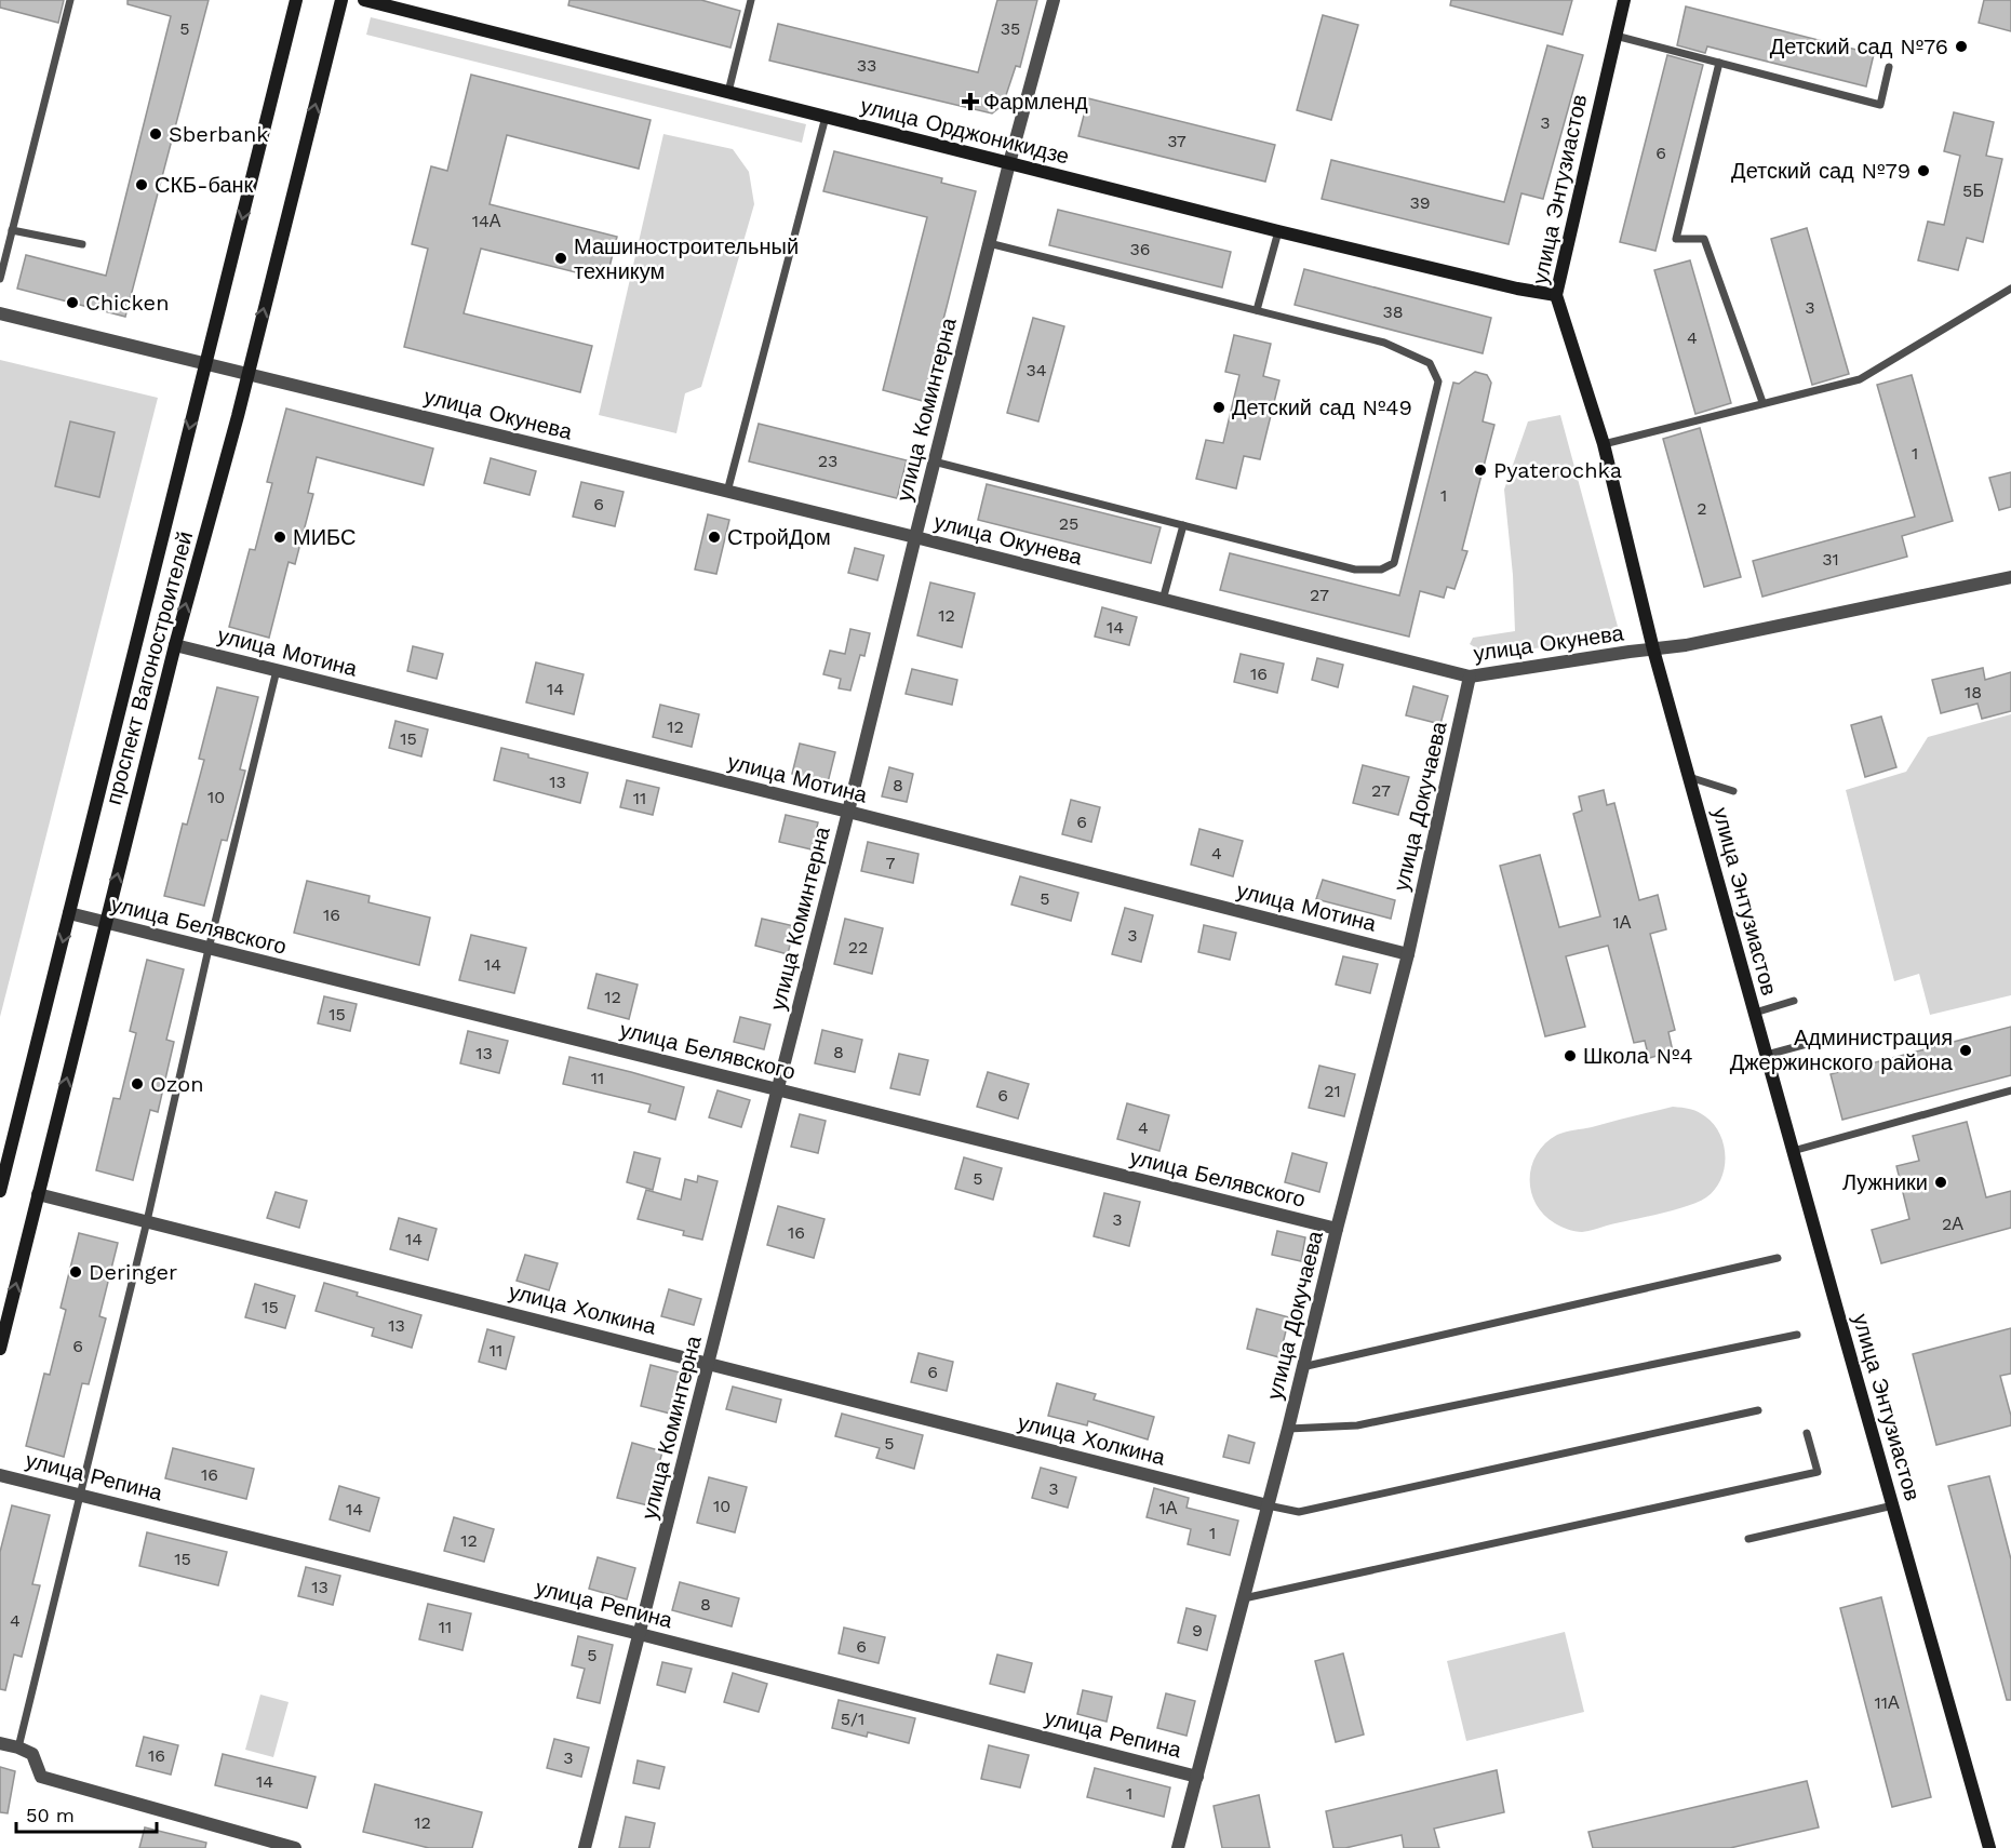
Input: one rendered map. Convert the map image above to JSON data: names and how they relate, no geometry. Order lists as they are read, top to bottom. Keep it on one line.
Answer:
{"streets":{"street":["улица Орджоникидзе","улица Энтузиастов","улица Коминтерна","улица Окунева","улица Мотина","проспект Вагоностроителей","улица Докучаева","улица Белявского","улица Холкина","улица Репина"]},"crossings":[["улица Орджоникидзе","улица Энтузиастов"],["улица Орджоникидзе","улица Коминтерна"],["улица Энтузиастов","улица Окунева"],["улица Коминтерна","улица Окунева"],["улица Коминтерна","улица Мотина"],["улица Коминтерна","улица Белявского"],["улица Коминтерна","улица Холкина"],["улица Коминтерна","улица Репина"],["улица Окунева","проспект Вагоностроителей"],["улица Окунева","улица Докучаева"],["улица Мотина","проспект Вагоностроителей"],["улица Мотина","улица Докучаева"],["проспект Вагоностроителей","улица Белявского"],["проспект Вагоностроителей","улица Холкина"],["улица Докучаева","улица Белявского"],["улица Докучаева","улица Холкина"],["улица Докучаева","улица Репина"]],"places":{"other":["Детский сад №76","Sberbank","Детский сад №79","СКБ-банк","Машиностроительный техникум","Chicken","Детский сад №49","Pyaterochka","МИБС","СтройДом","Администрация Джержинского района","Школа №4","Ozon","Лужники","Deringer"],"health":["Фармленд"]},"house_numbers":["5","35","33","3","37","6","5Б","39","14А","36","3","38","4","34","1","23","1","6","2","25","31","27","12","14","16","14","18","12","15","13","8","27","10","11","6","4","7","5","16","1А","3","22","14","12","15","8","13","11","21","6","4","5","3","2А","16","14","15","13","6","11","6","5","16","3","10","1А","14","1","12","15","13","8","4","11","9","6","5","11А","5/1","16","3","14","1","12"],"scale_bar":"50 m"}
